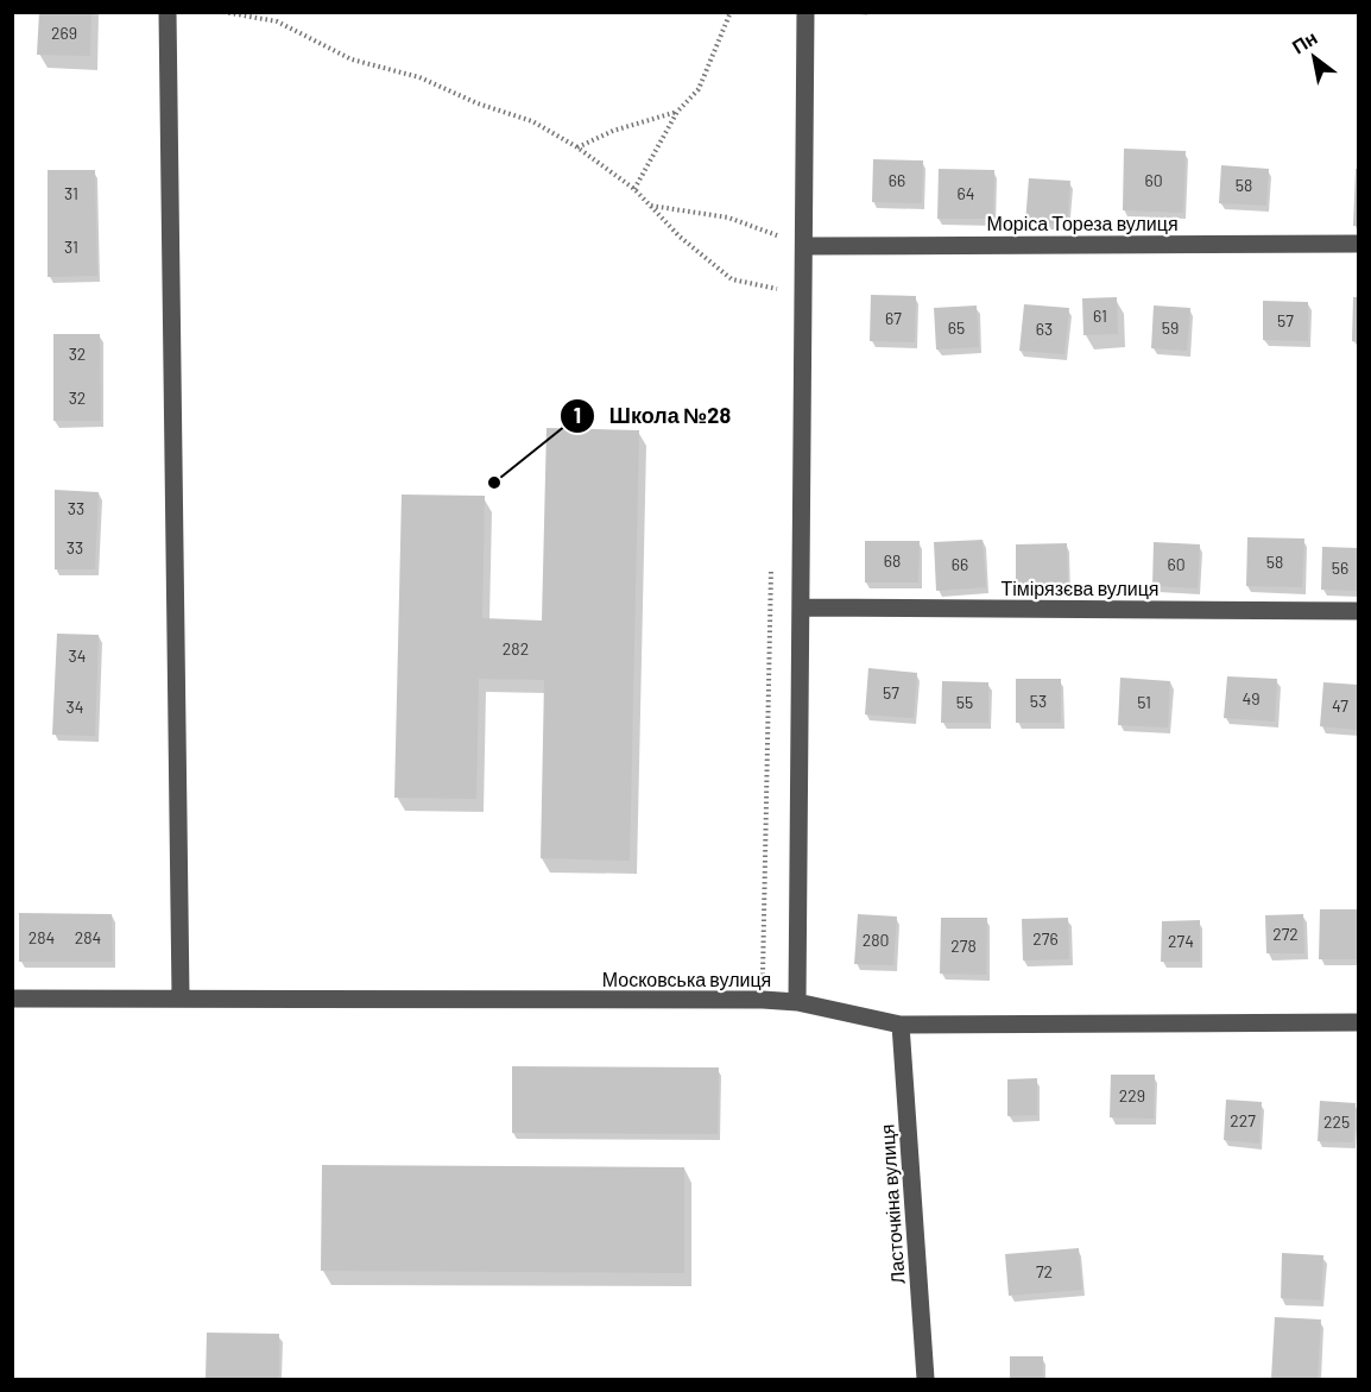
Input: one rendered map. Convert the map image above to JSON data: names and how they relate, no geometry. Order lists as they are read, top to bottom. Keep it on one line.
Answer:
{"streets":{"street":["Моріса Тореза вулиця","Тімірязєва вулиця","Московська вулиця","Ласточкіна вулиця"]},"crossings":[["Московська вулиця","Ласточкіна вулиця"]],"places":["Школа №28"],"house_numbers":["269","66","60","58","31","64","31","61","67","57","65","59","63","32","32","33","33","68","58","66","60","56","282","34","57","49","53","55","51","47","34","272","284","284","276","280","274","278","229","227","225","72"],"north":"top left"}
